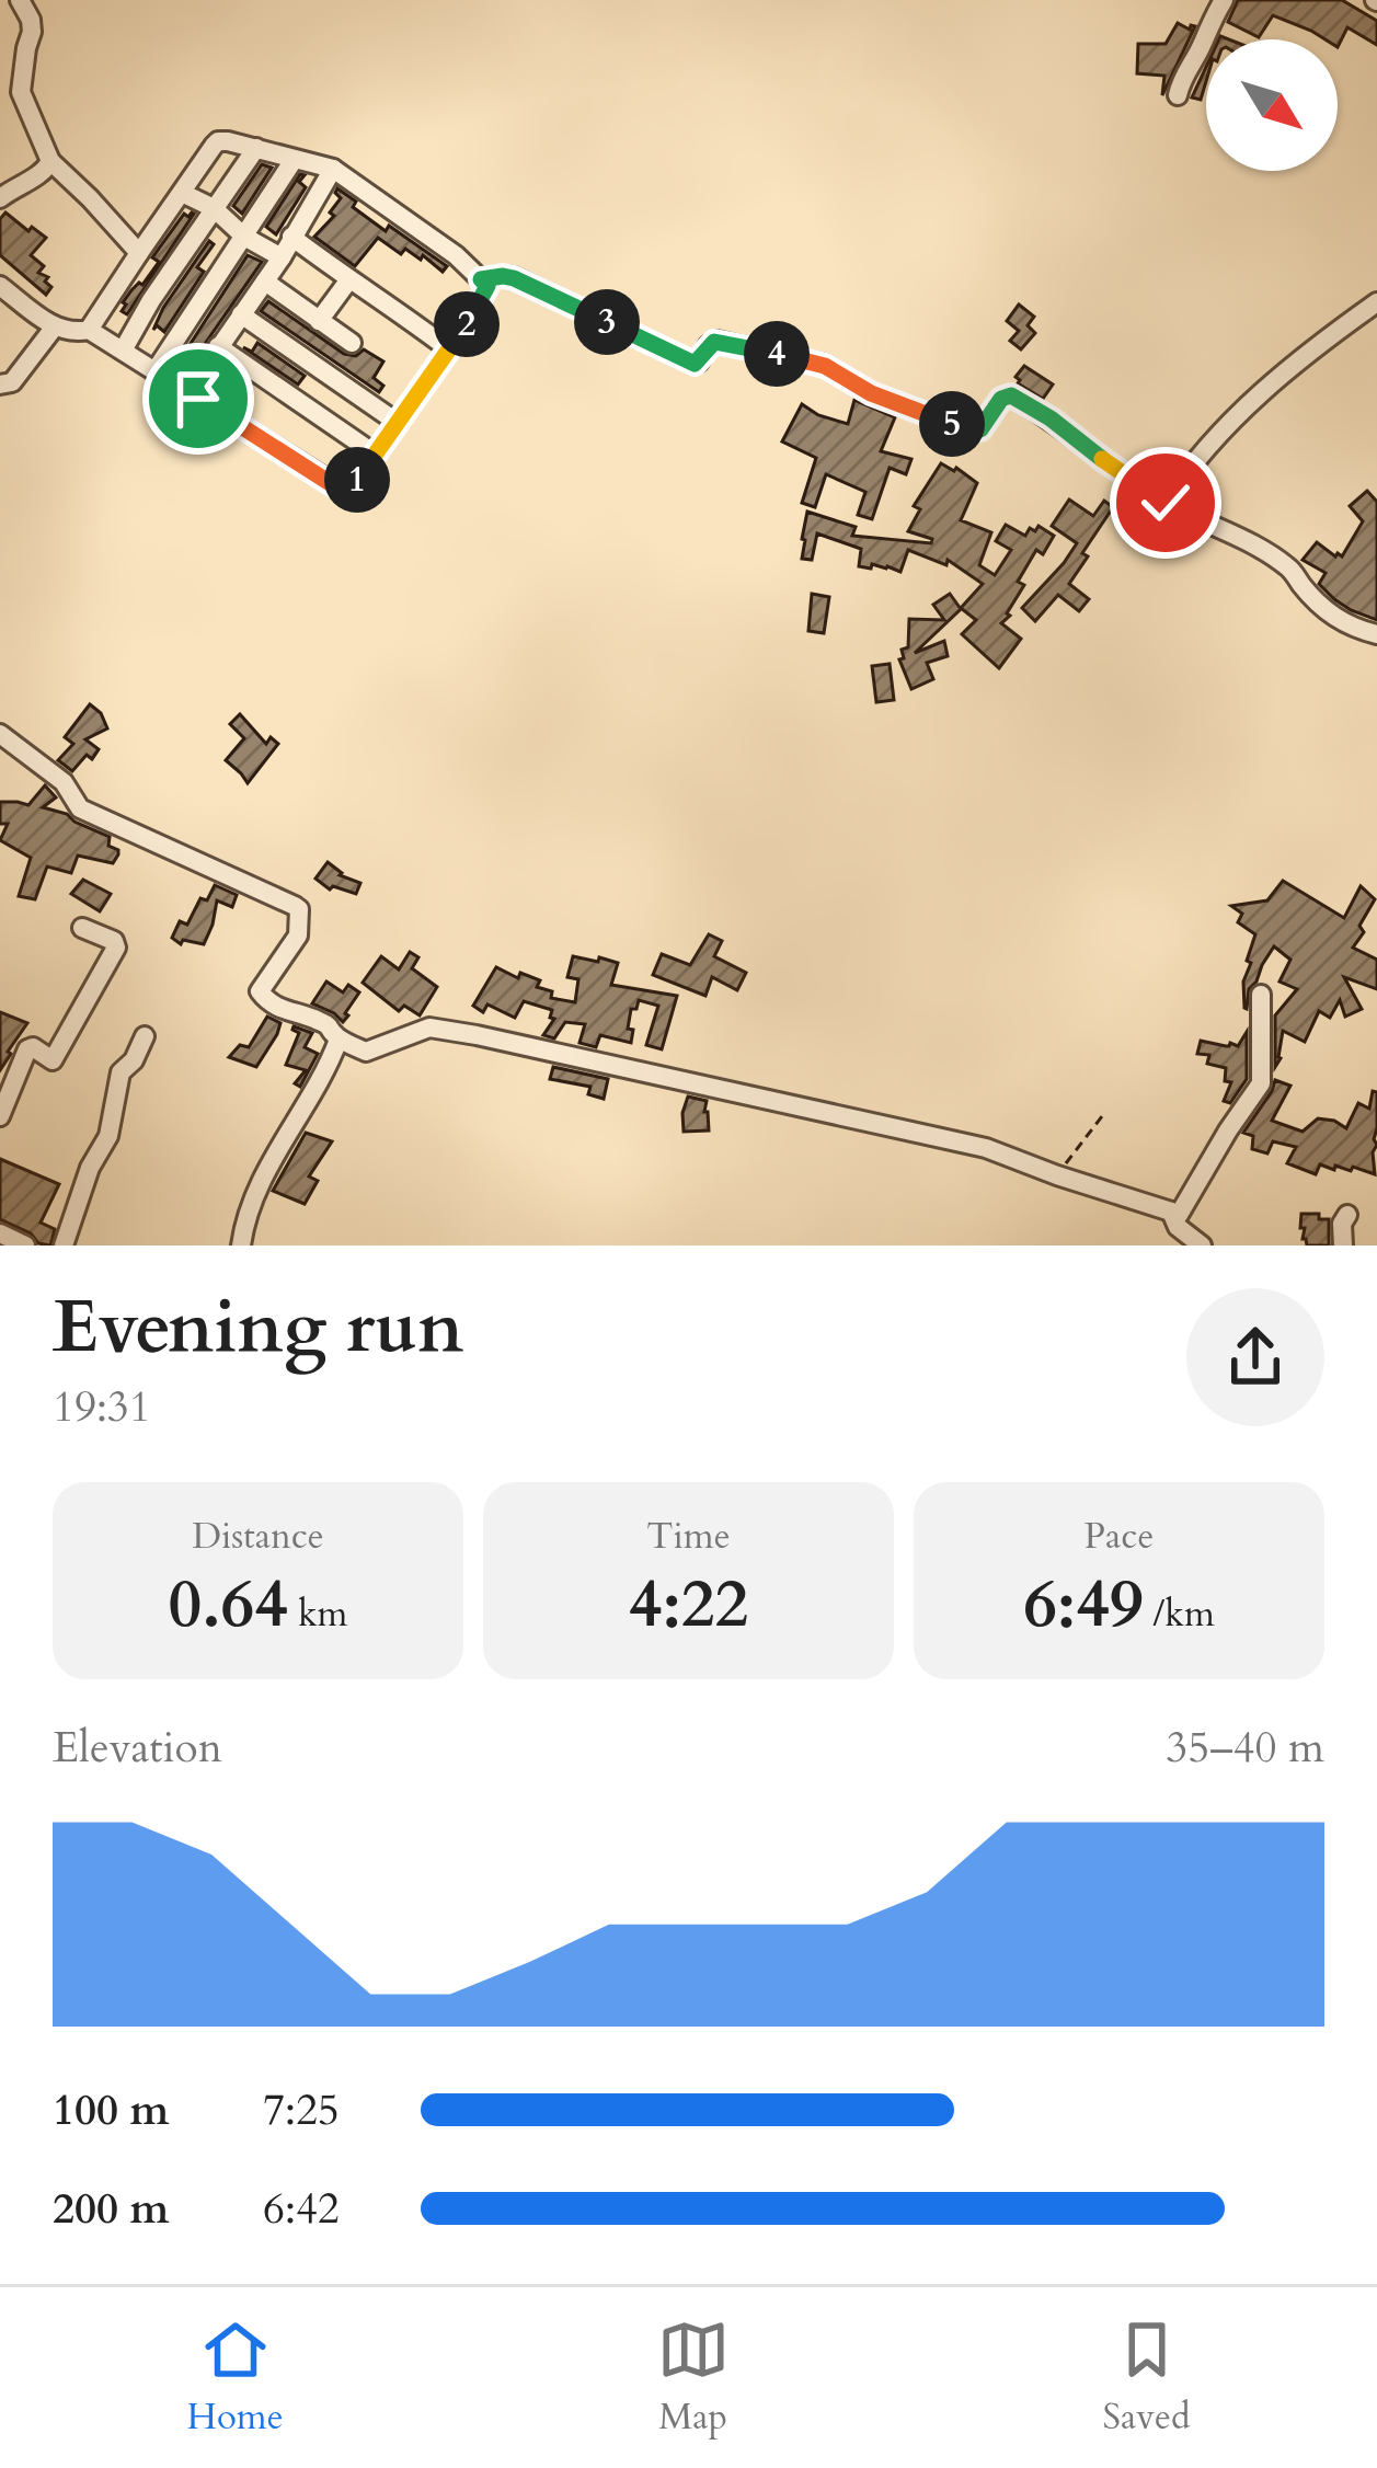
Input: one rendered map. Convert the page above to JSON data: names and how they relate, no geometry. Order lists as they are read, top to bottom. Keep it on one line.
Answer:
{"north":"bottom right","page":{"pins":["3","2","4","5","1"],"heading":["Evening run","19:31"],"stats":[["Distance","0.64 km"],["Time","4:22"],["Pace","6:49 /km"]],"chart":["Elevation","35–40 m"],"list":[{"name":"100 m","note":"7:25"},{"name":"200 m","note":"6:42"}],"tabs":["Home","Map","Saved"]}}
